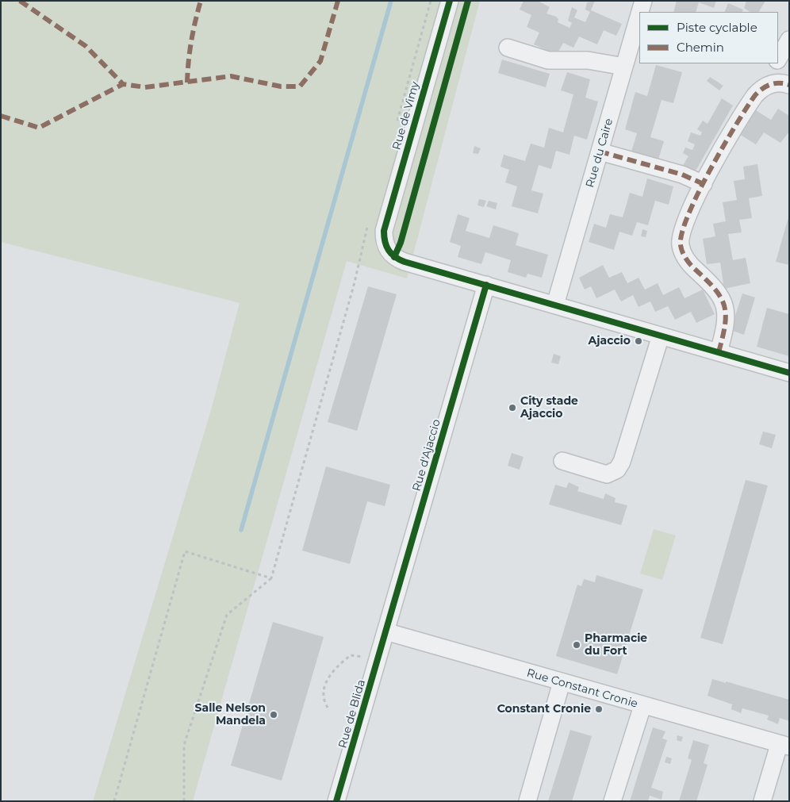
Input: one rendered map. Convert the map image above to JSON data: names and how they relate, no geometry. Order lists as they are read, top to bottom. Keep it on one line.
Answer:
{"streets":{"street":["Rue de Vimy","Rue du Caire","Rue d'Ajaccio","Rue Constant Cronie","Rue de Blida"]},"crossings":[["Rue de Vimy","Rue d'Ajaccio"],["Rue d'Ajaccio","Rue Constant Cronie"],["Rue d'Ajaccio","Rue de Blida"],["Rue Constant Cronie","Rue de Blida"]],"places":["Ajaccio","City stade Ajaccio","Pharmacie du Fort","Constant Cronie","Salle Nelson Mandela"],"legend":["Piste cyclable","Chemin"]}
